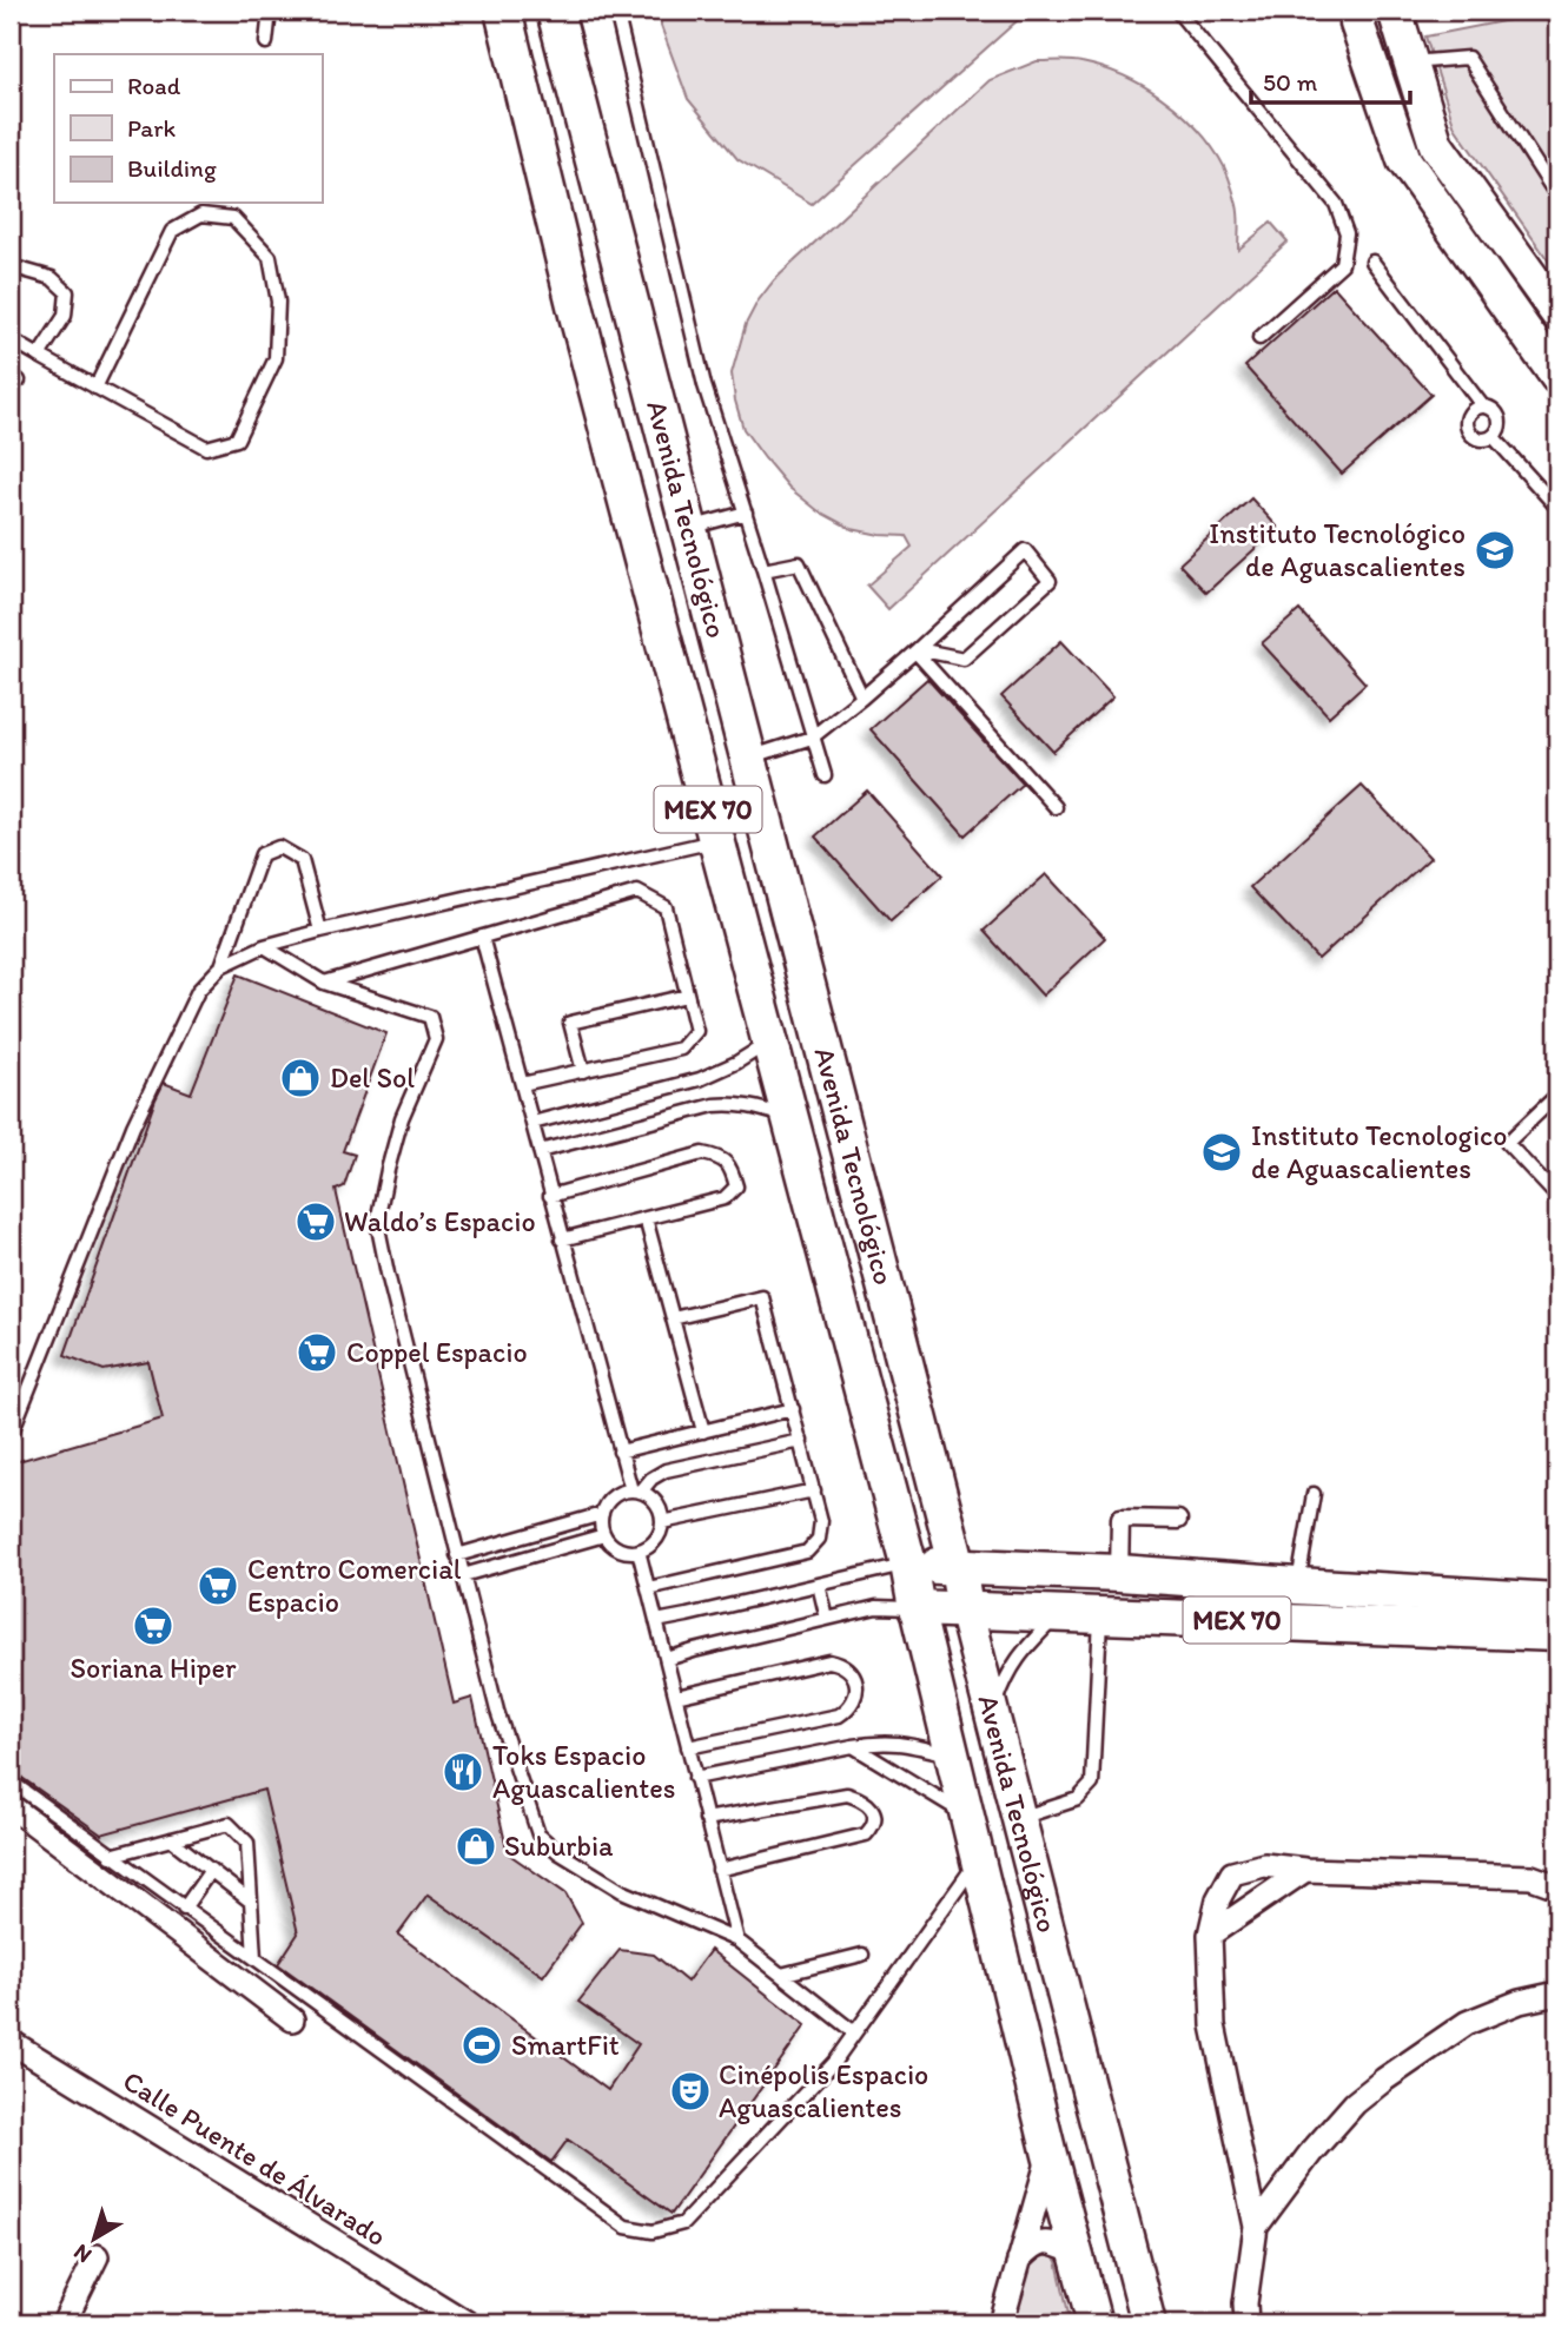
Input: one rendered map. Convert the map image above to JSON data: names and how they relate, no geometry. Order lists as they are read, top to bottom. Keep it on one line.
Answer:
{"streets":{"main road":["Avenida Tecnológico","MEX 70"],"street":["Calle Puente de Álvarado"]},"crossings":[["Avenida Tecnológico","MEX 70"]],"places":{"school or university":["Instituto Tecnológico de Aguascalientes","Instituto Tecnologico de Aguascalientes"],"shop":["Del Sol","Suburbia"],"supermarket":["Waldo’s Espacio","Coppel Espacio","Centro Comercial Espacio","Soriana Hiper"],"restaurant":["Toks Espacio Aguascalientes"],"sports":["SmartFit"],"theatre":["Cinépolis Espacio Aguascalientes"]},"legend":["Road","Park","Building"],"scale_bar":"50 m","north":"bottom left"}
